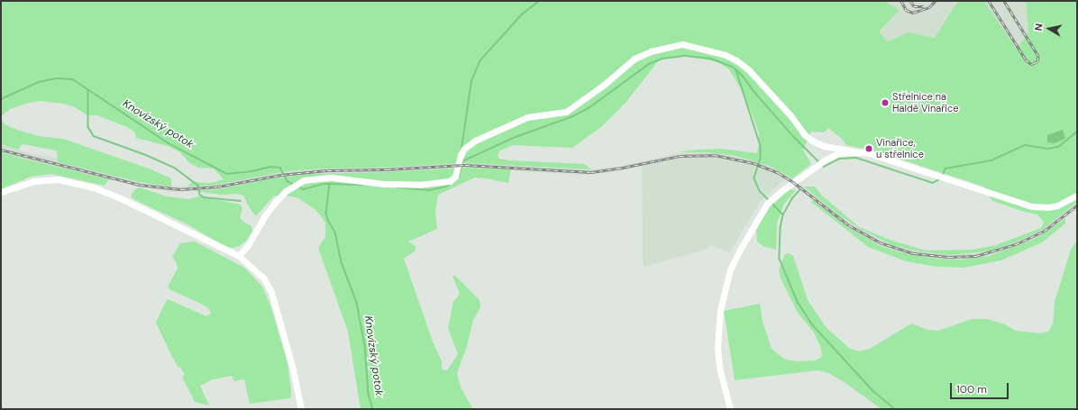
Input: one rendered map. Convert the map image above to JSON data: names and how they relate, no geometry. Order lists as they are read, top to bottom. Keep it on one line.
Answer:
{"water":["Knovízský potok"],"places":["Střelnice na Haldě Vinařice","Vinařice, u střelnice"],"scale_bar":"100 m","north":"left"}
